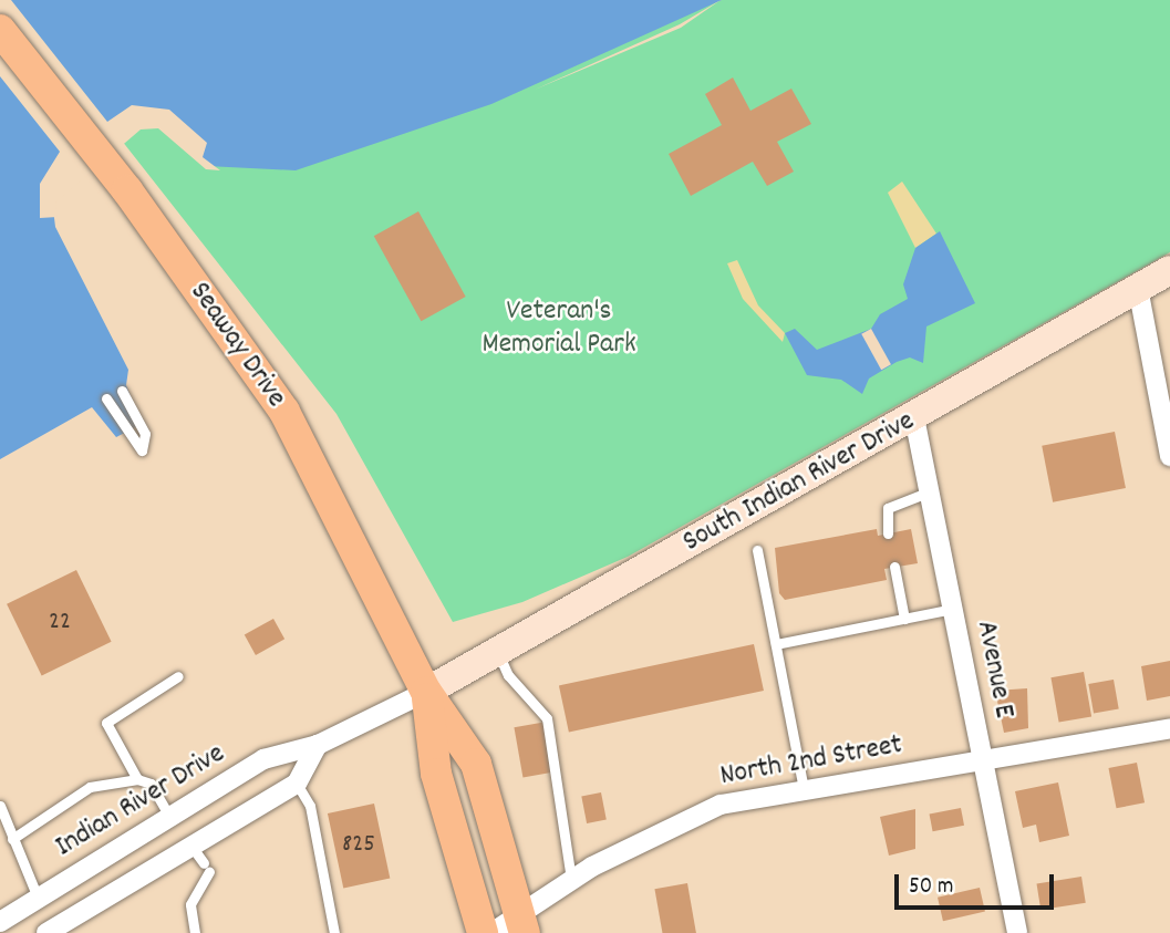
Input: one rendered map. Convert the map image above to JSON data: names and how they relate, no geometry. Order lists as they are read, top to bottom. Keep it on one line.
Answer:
{"streets":{"main road":["Seaway Drive"],"street":["South Indian River Drive","Avenue E","North 2nd Street","Indian River Drive"]},"crossings":[["Seaway Drive","South Indian River Drive"],["Seaway Drive","North 2nd Street"],["Seaway Drive","Indian River Drive"],["South Indian River Drive","Avenue E"],["South Indian River Drive","Indian River Drive"],["Avenue E","North 2nd Street"]],"parks":["Veteran's Memorial Park"],"house_numbers":["22","825"],"scale_bar":"50 m"}
